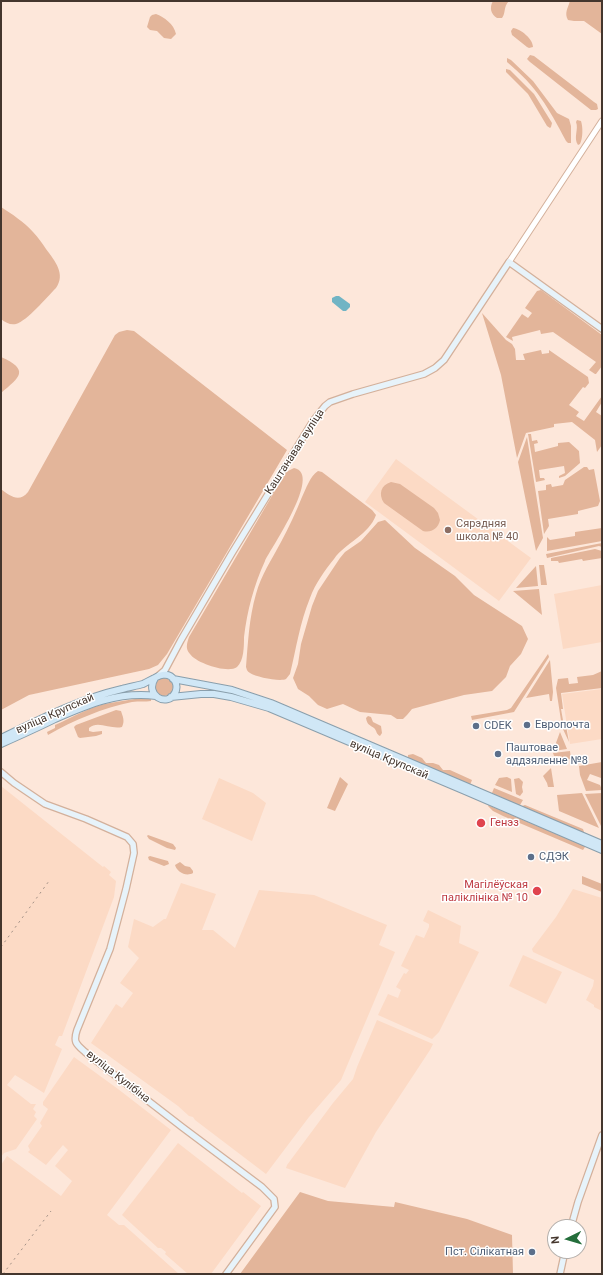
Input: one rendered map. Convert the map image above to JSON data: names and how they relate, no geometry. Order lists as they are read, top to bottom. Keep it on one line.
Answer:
{"streets":{"main road":["Каштанавая вуліца","вуліца Крупскай","вуліца Кулібіна"]},"places":["Сярэдняя школа № 40","Европочта","CDEK","Паштовае аддзяленне №8","Генэз","СДЭК","Магілёўская паліклініка № 10","Пст. Сілікатная"],"north":"left"}
